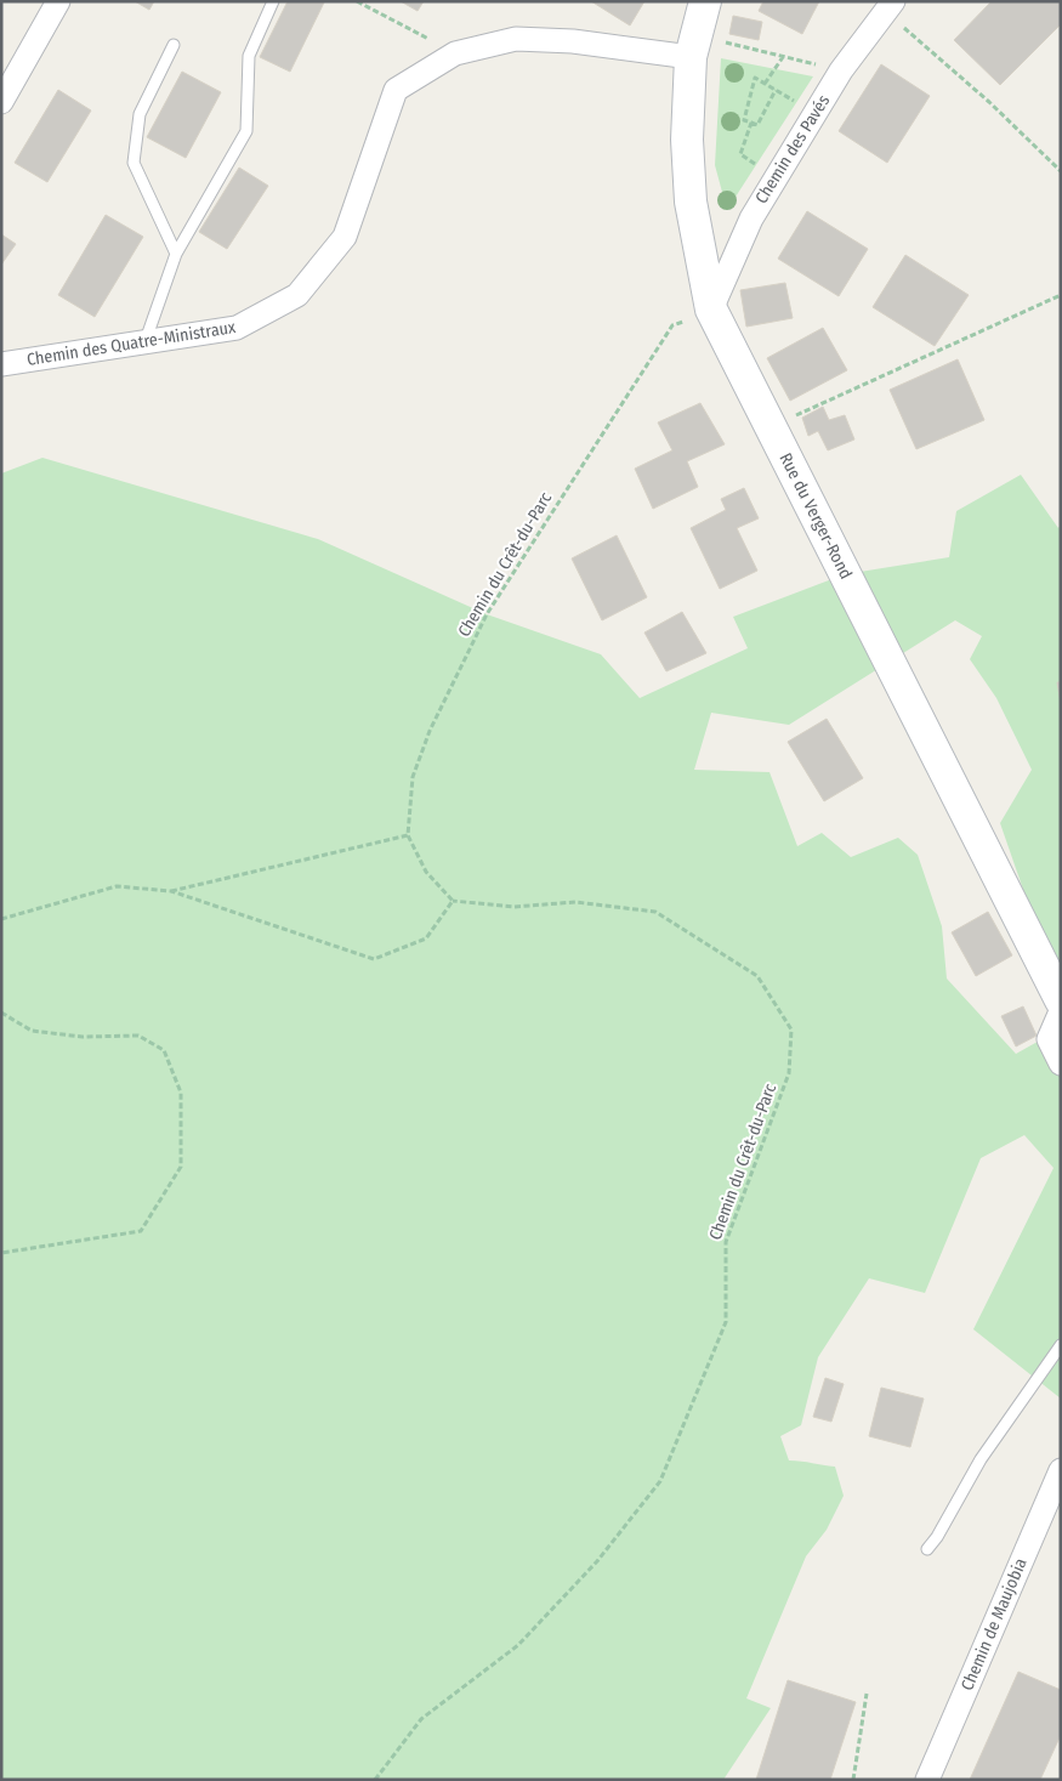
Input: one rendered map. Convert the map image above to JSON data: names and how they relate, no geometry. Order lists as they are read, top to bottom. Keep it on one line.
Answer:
{"streets":{"main road":["Rue du Verger-Rond"],"street":["Chemin des Pavés","Chemin des Quatre-Ministraux","Chemin de Maujobia"],"path":["Chemin du Crêt-du-Parc"]},"crossings":[["Chemin des Pavés","Rue du Verger-Rond"],["Chemin des Pavés","Chemin du Crêt-du-Parc"],["Chemin des Quatre-Ministraux","Rue du Verger-Rond"],["Rue du Verger-Rond","Chemin du Crêt-du-Parc"]]}
